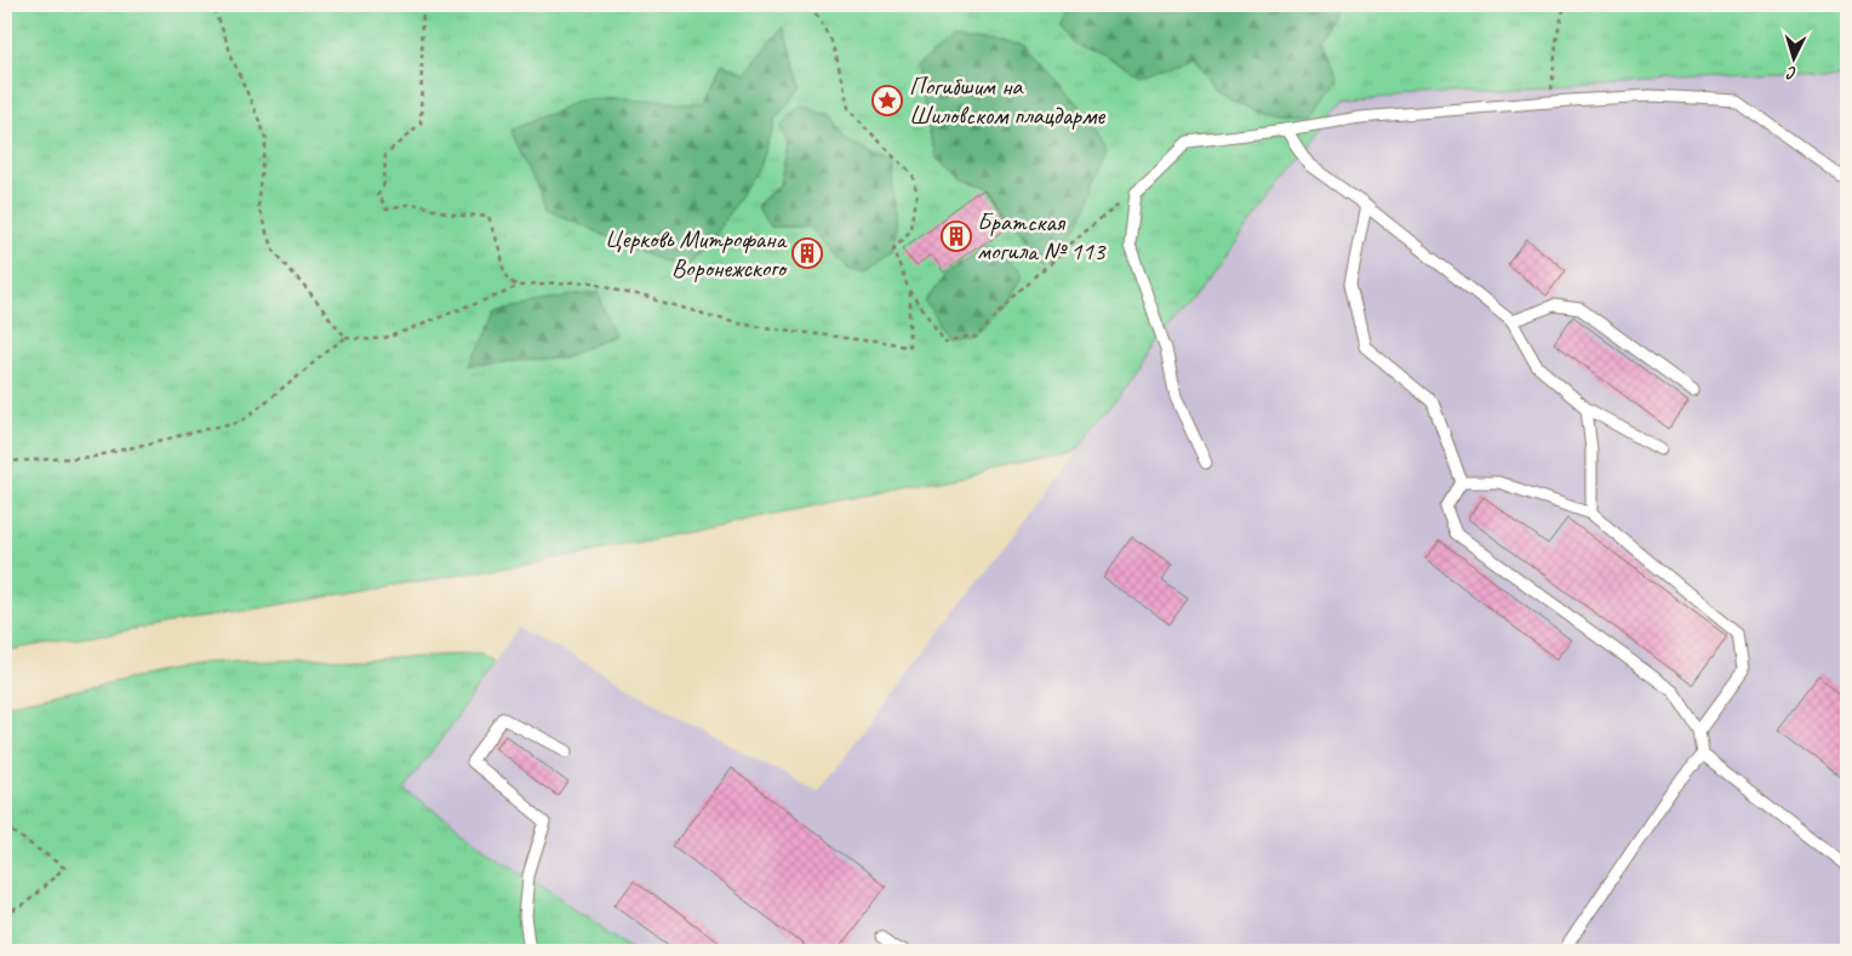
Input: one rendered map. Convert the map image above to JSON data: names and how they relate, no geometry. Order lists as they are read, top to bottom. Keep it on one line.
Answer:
{"places":{"place":["Погибшим на Шиловском плацдарме"],"building":["Братская могила № 113","Церковь Митрофана Воронежского"]},"north":"bottom"}
